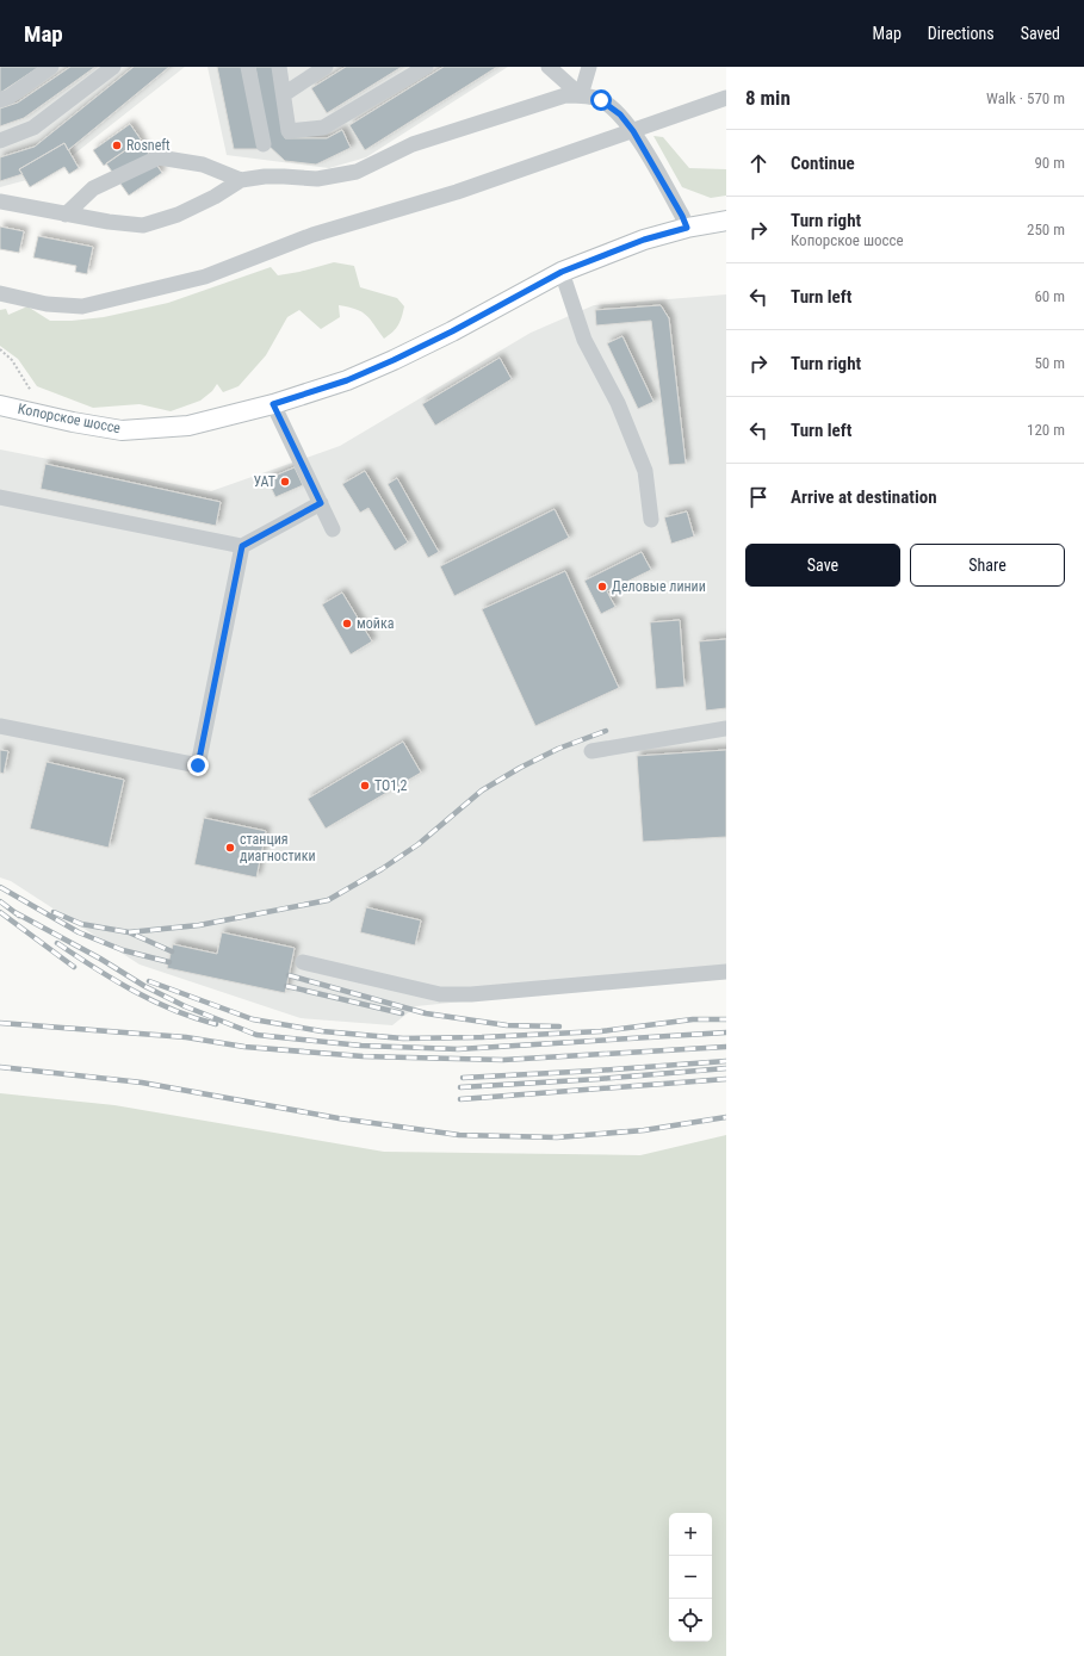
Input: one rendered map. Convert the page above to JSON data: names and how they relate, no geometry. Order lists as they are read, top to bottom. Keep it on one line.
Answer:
{"streets":{"main road":["Копорское шоссе"]},"places":["Rosneft","УАТ","Деловые линии","мойка","ТО1,2","станция диагностики"],"page":{"header":"Map","nav":["Map","Directions","Saved"],"heading":["8 min","Walk · 570 m"],"list":[["Continue","90 m"],["Turn right","Копорское шоссе","250 m"],["Turn left","60 m"],["Turn right","50 m"],["Turn left","120 m"],"Arrive at destination"],"buttons":["Save","Share"],"map_buttons":["+","−"]}}
